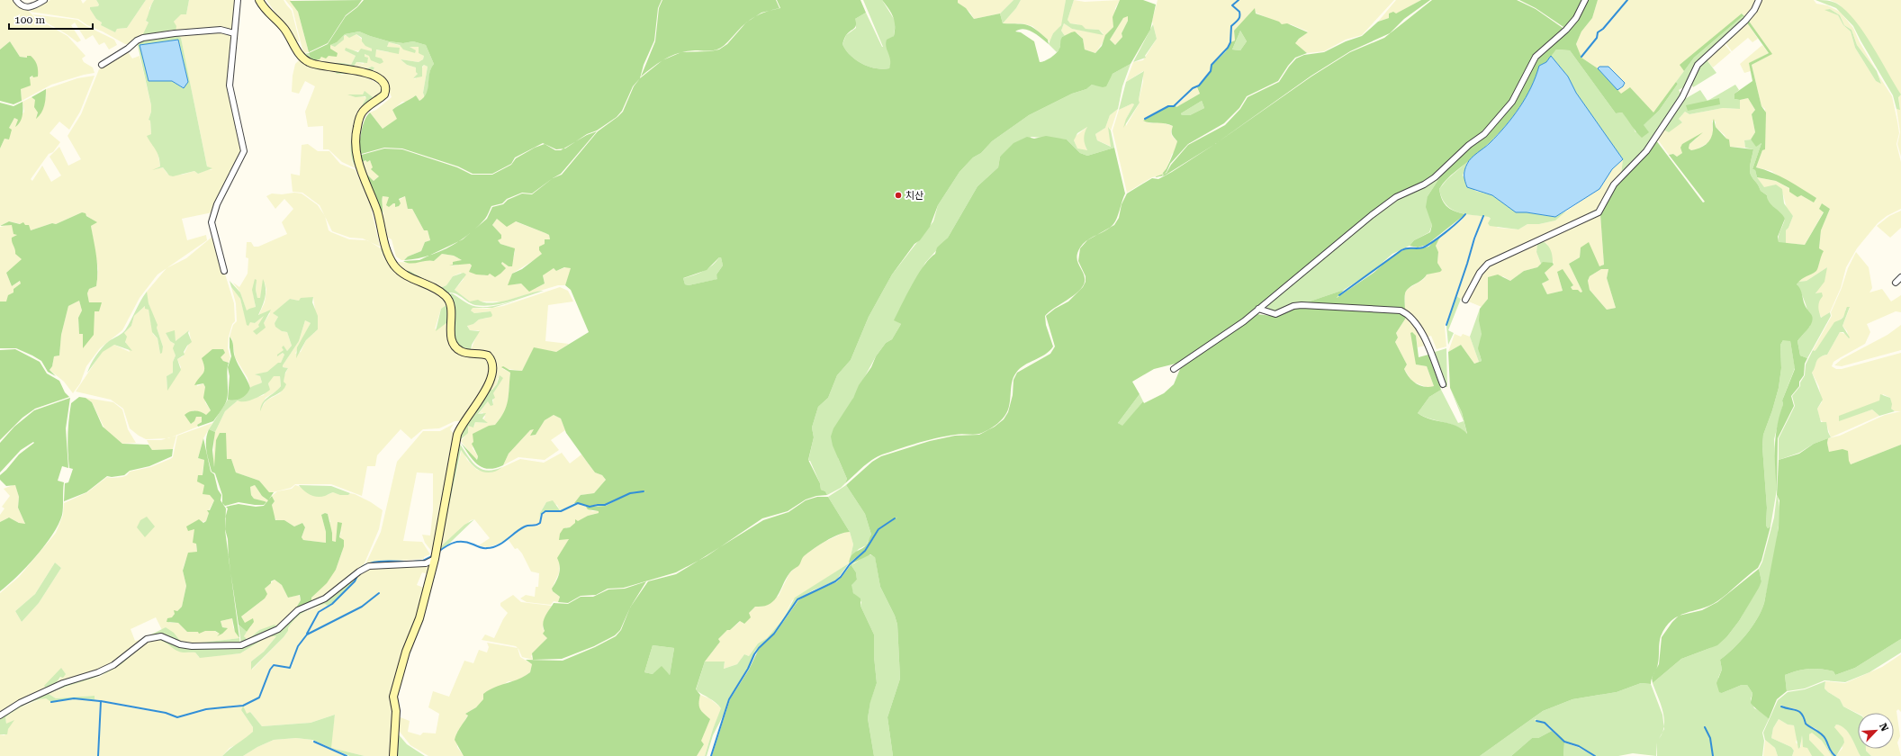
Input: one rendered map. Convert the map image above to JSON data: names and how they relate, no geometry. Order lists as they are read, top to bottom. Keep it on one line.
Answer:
{"places":["치산"],"scale_bar":"100 m","north":"top right"}
